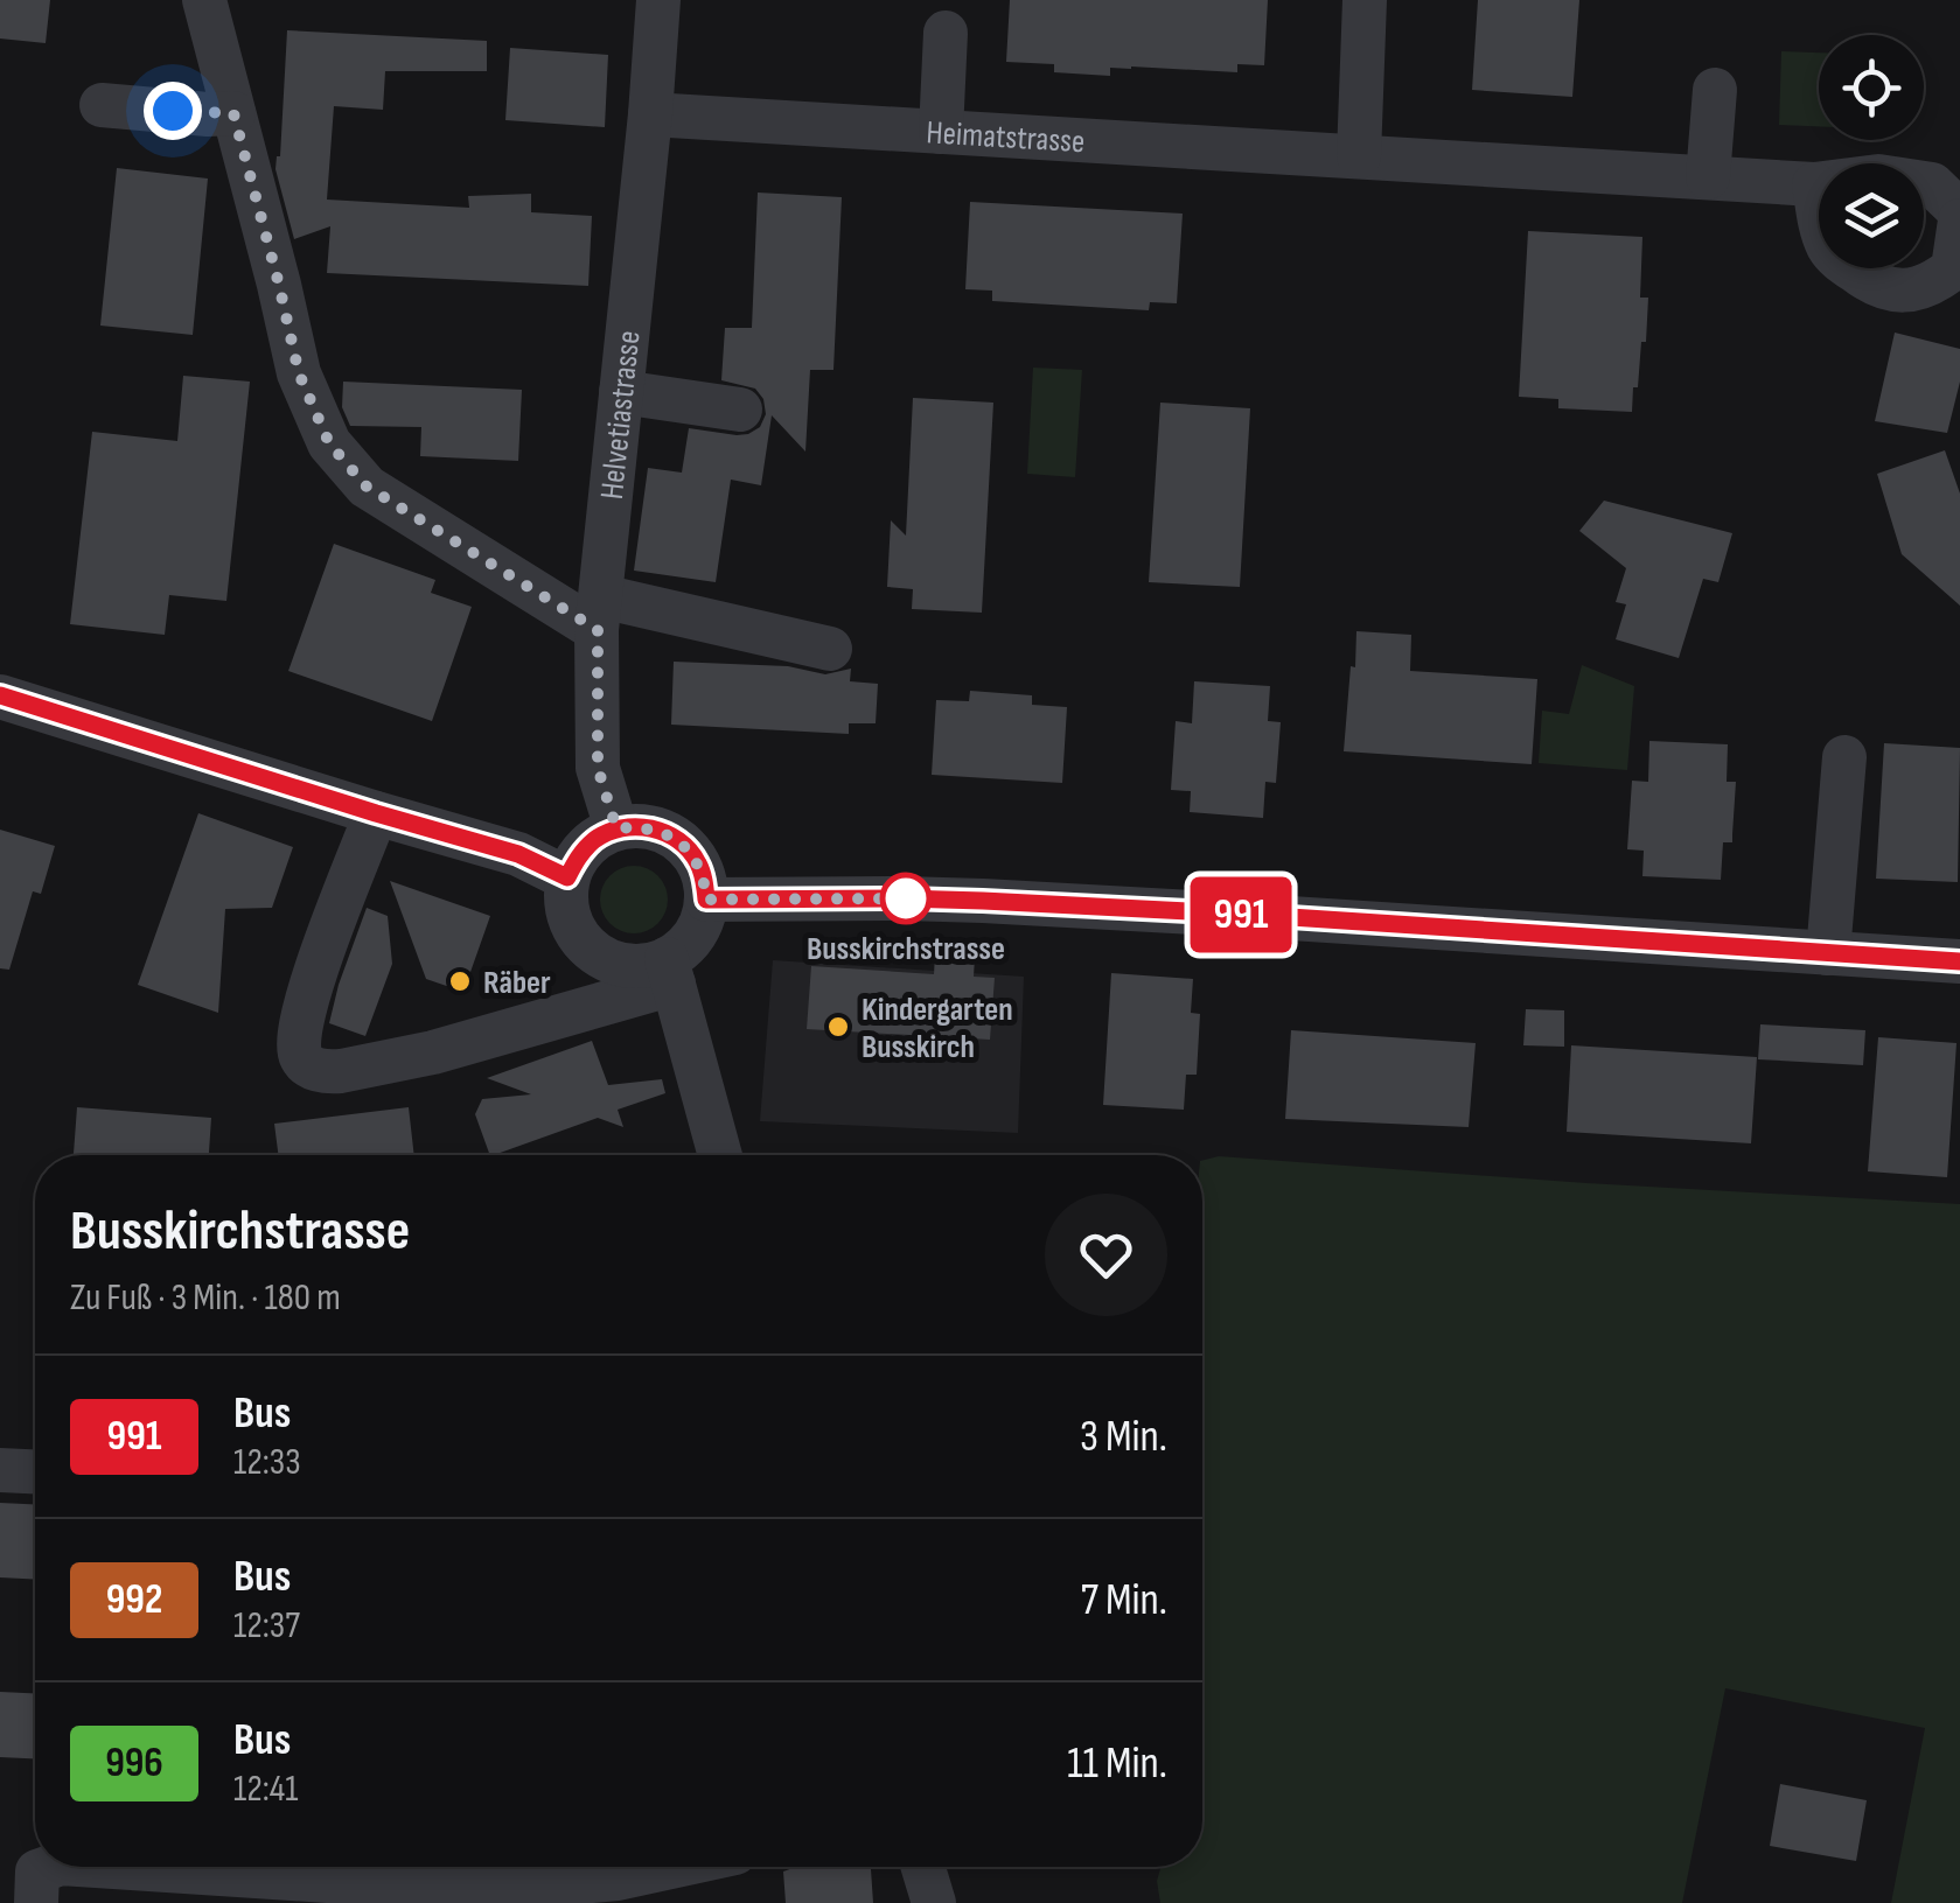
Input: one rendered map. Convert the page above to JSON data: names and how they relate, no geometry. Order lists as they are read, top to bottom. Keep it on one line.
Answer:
{"streets":{"street":["Heimatstrasse","Helvetiastrasse"]},"crossings":[["Heimatstrasse","Helvetiastrasse"]],"places":["Busskirchstrasse","Räber","Kindergarten Busskirch"],"lines":["bus line 991"],"page":{"on_map":"991","heading":["Busskirchstrasse","Zu Fuß · 3 Min. · 180 m"],"list":[{"mark":"991","name":"Bus","note":"12:33","value":"3 Min."},{"mark":"992","name":"Bus","note":"12:37","value":"7 Min."},{"mark":"996","name":"Bus","note":"12:41","value":"11 Min."}]}}
